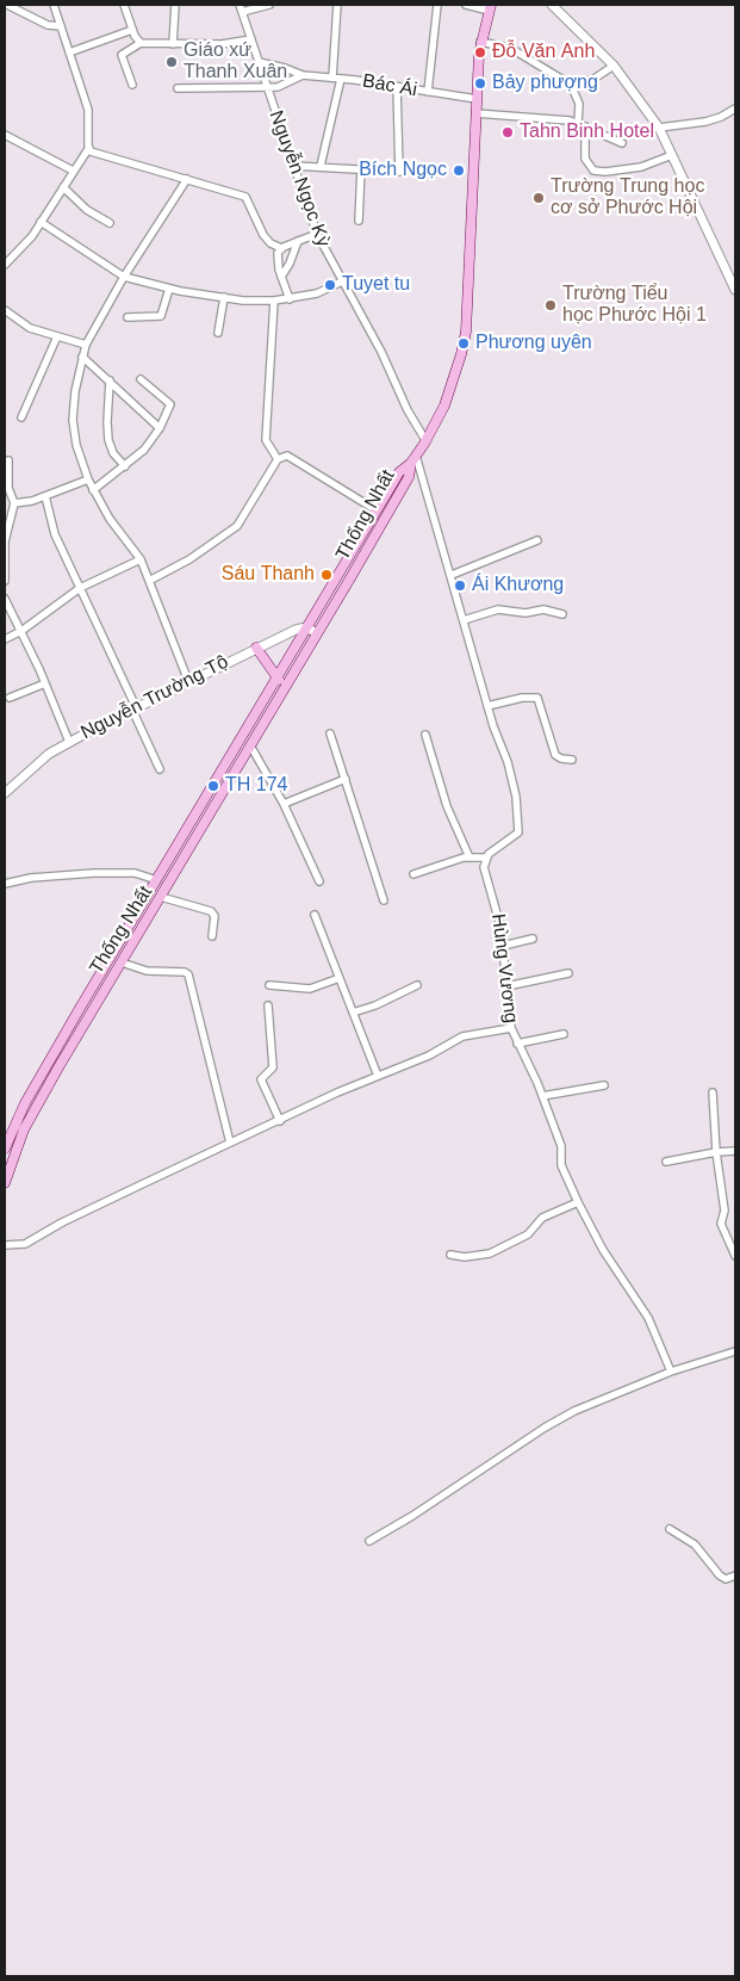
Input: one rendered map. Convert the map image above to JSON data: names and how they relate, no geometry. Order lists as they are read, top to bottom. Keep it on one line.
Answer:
{"streets":{"main road":["Thống Nhất"],"street":["Bác Ái","Nguyễn Ngọc Kỳ","Nguyễn Trường Tộ","Hùng Vương"]},"crossings":[["Bác Ái","Nguyễn Ngọc Kỳ"],["Thống Nhất","Nguyễn Trường Tộ"]],"places":["Đỗ Văn Anh","Giáo xứ Thanh Xuân","Bảy phượng","Tahn Binh Hotel","Bích Ngọc","Trường Trung học cơ sở Phước Hội","Tuyet tu","Trường Tiểu học Phước Hội 1","Phương uyên","Sáu Thanh","Ái Khương","TH 174"]}
